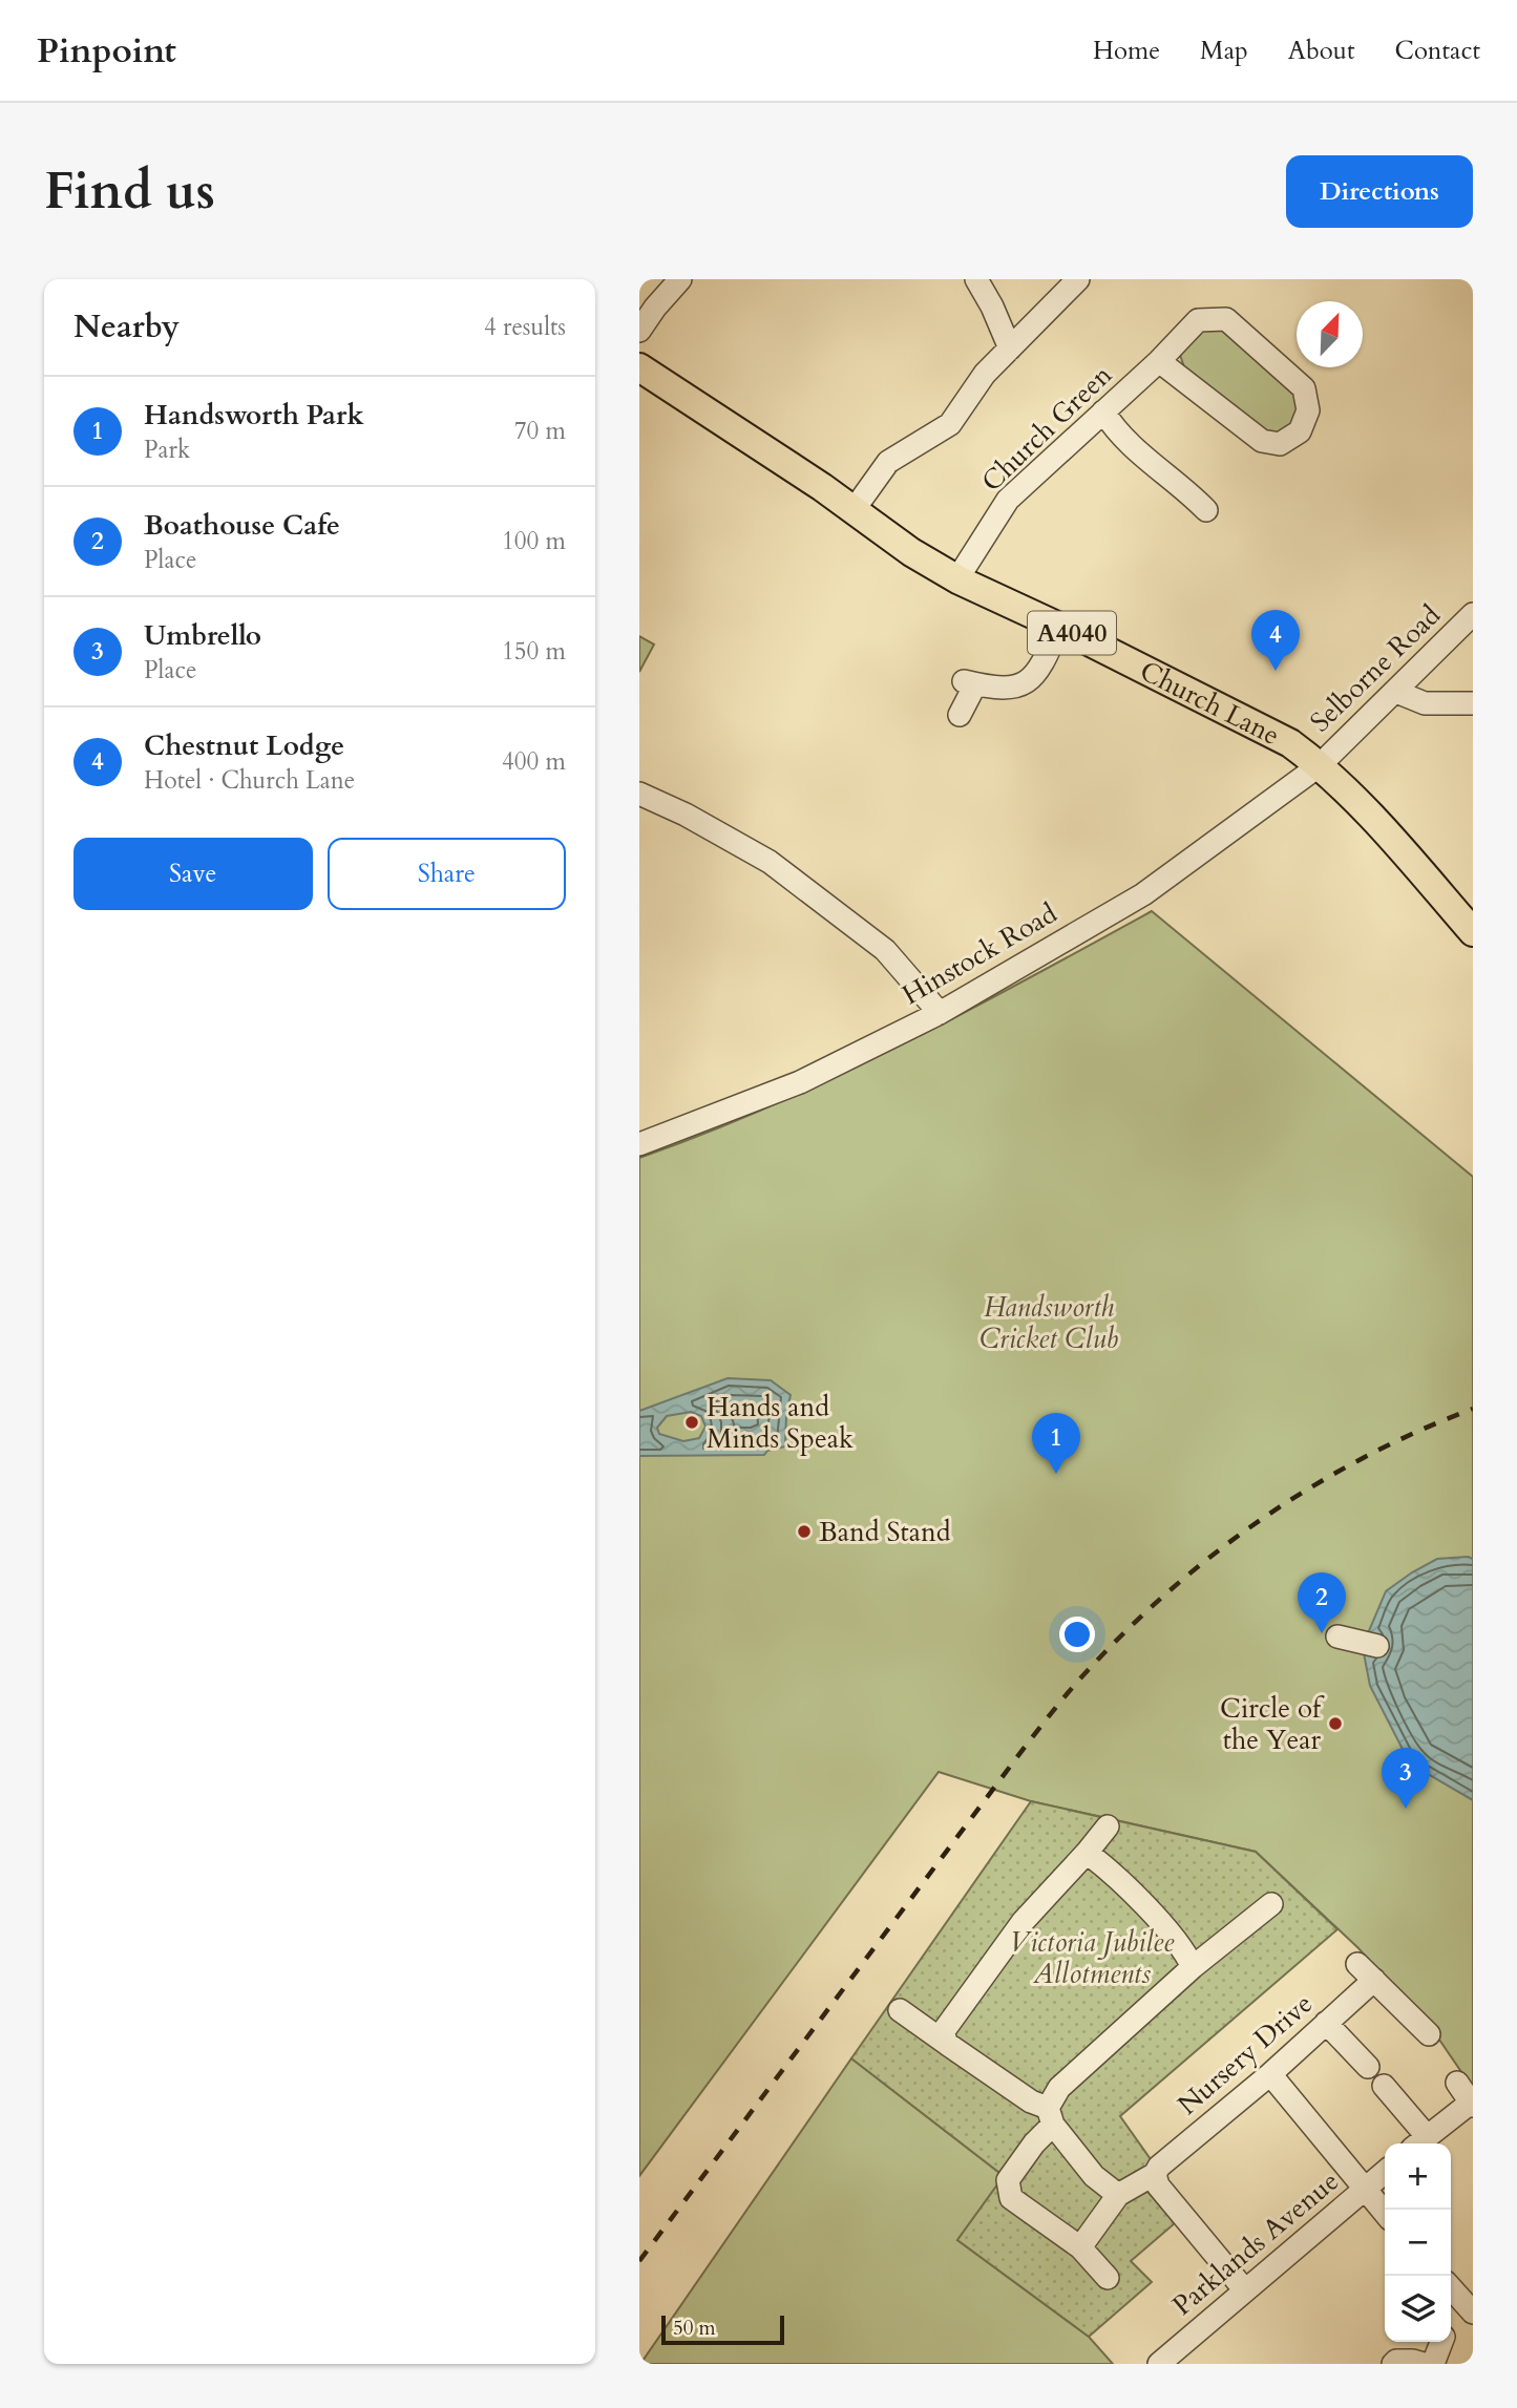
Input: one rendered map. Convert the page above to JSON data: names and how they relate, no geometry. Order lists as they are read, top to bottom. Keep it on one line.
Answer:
{"streets":{"main road":["A4040","Church Lane"],"street":["Church Green","Selborne Road","Hinstock Road","Nursery Drive","Parklands Avenue"]},"crossings":[["Church Green","Church Lane"],["Selborne Road","Church Lane"],["Selborne Road","Hinstock Road"],["Church Lane","Hinstock Road"]],"parks":["Handsworth Cricket Club","Victoria Jubilee Allotments"],"places":["Hands and Minds Speak","Band Stand","Circle of the Year"],"scale_bar":"50 m","north":"top right","page":{"header":"Pinpoint","nav":["Home","Map","About","Contact"],"buttons":["Directions",["Save","Share"]],"title":"Find us","heading":["Nearby","4 results"],"list":[{"mark":"1","name":"Handsworth Park","note":"Park","value":"70 m"},{"mark":"2","name":"Boathouse Cafe","note":"Place","value":"100 m"},{"mark":"3","name":"Umbrello","note":"Place","value":"150 m"},{"mark":"4","name":"Chestnut Lodge","note":"Hotel · Church Lane","value":"400 m"}],"pins":["4","1","2","3"],"map_buttons":["+","−"],"scale":"50 m"}}
